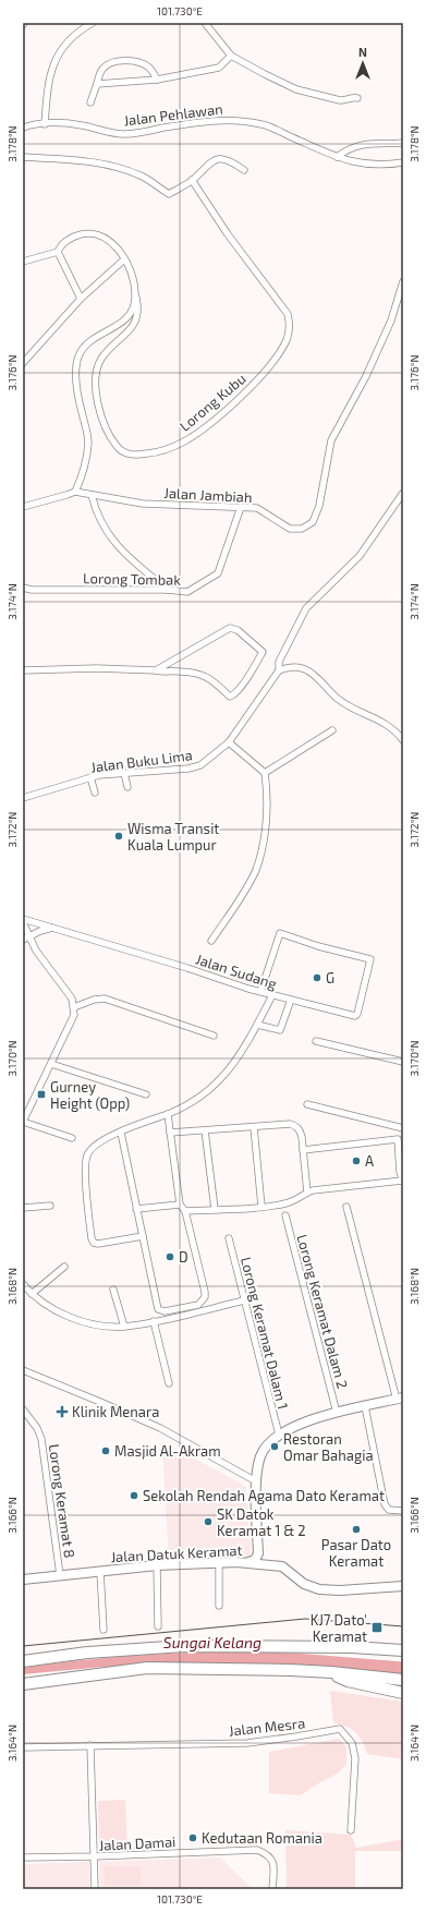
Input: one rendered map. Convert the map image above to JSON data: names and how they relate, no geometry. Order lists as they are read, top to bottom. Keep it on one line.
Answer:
{"streets":{"street":["Jalan Pehlawan","Lorong Kubu","Jalan Jambiah","Lorong Tombak","Jalan Buku Lima","Jalan Sudang","Lorong Keramat Dalam 2","Lorong Keramat Dalam 1","Lorong Keramat 8","Jalan Datuk Keramat","Jalan Mesra","Jalan Damai"]},"crossings":[["Jalan Jambiah","Lorong Tombak"],["Lorong Keramat 8","Jalan Datuk Keramat"]],"water":["Sungai Kelang"],"places":{"other":["Wisma Transit Kuala Lumpur","G","A","D","Restoran Omar Bahagia","Masjid Al-Akram","Sekolah Rendah Agama Dato Keramat","SK Datok Keramat 1 & 2","Pasar Dato Keramat","Kedutaan Romania"],"transit":["Gurney Height (Opp)","KJ7 Dato' Keramat"],"health":["Klinik Menara"]},"north":"top","coordinates":["101.730°E","3.178°N","3.176°N","3.174°N","3.172°N","3.170°N","3.168°N","3.166°N","3.164°N"]}
